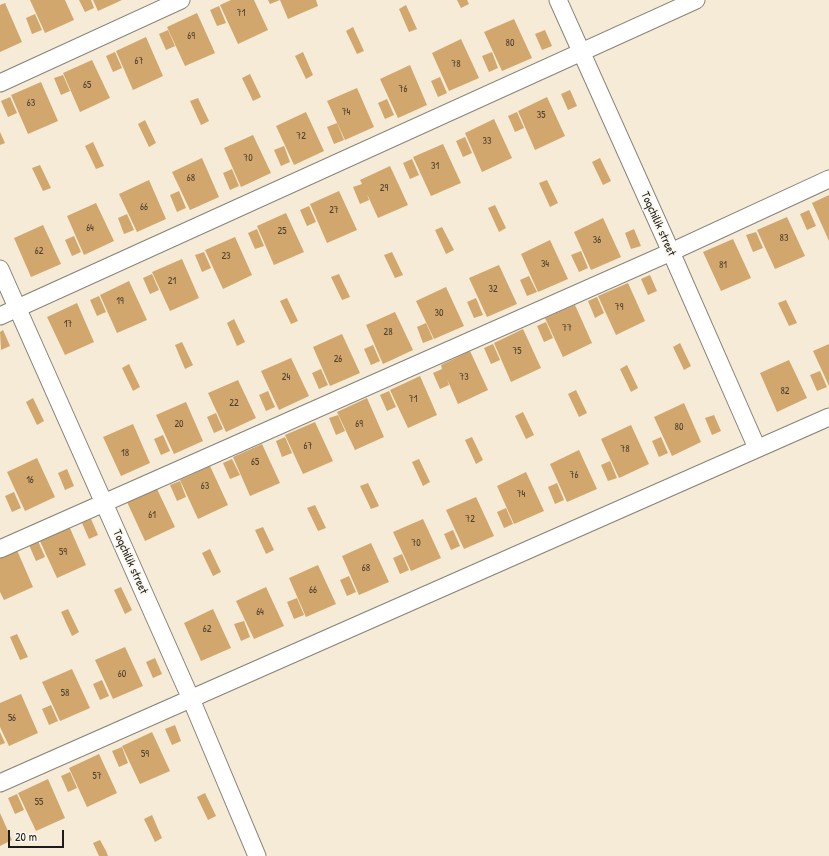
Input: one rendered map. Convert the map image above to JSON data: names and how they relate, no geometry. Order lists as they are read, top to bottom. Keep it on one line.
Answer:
{"streets":{"street":["Toqchilik street"]},"house_numbers":["71","69","80","67","78","65","76","63","74","35","72","33","70","31","68","29","66","27","64","25","83","36","62","23","34","81","21","32","19","79","30","17","77","28","75","26","24","73","82","71","22","20","69","80","67","78","18","65","76","16","63","74","61","72","70","59","68","66","64","62","60","58","56","59","57","55"],"scale_bar":"20 m"}
